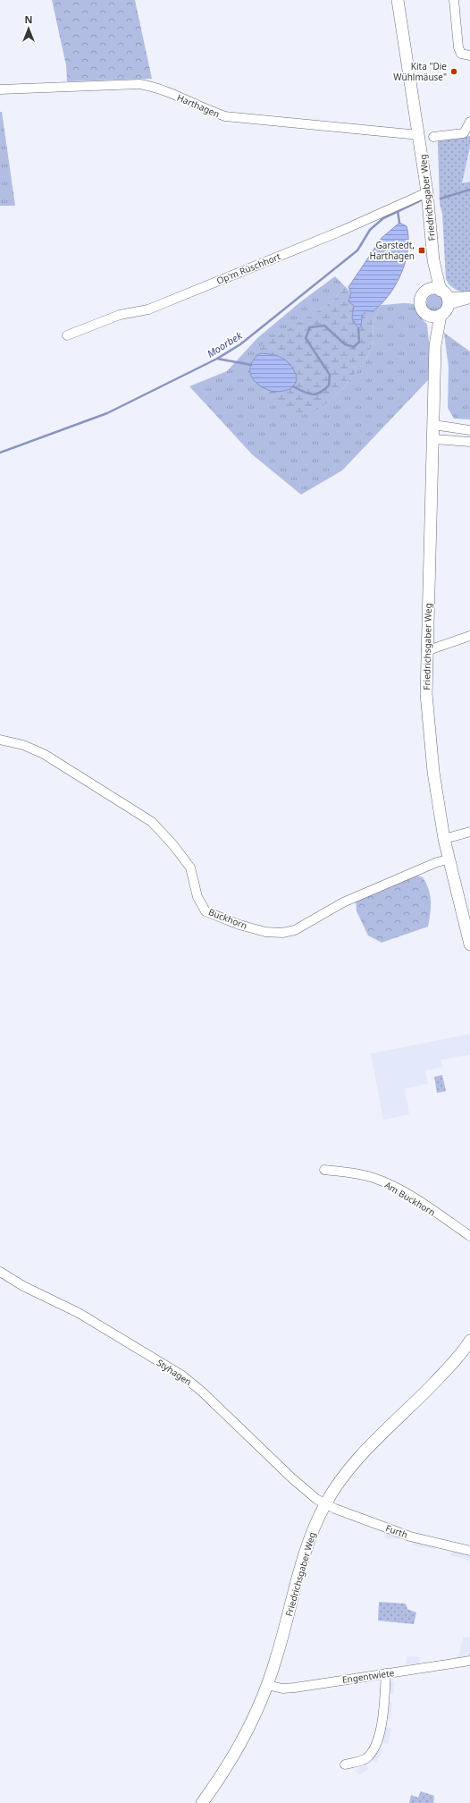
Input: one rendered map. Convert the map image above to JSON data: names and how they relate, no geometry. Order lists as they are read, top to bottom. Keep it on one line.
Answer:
{"streets":{"main road":["Friedrichsgaber Weg"],"street":["Harthagen","Op'm Rüschhort","Buckhorn","Am Buckhorn","Styhagen","Furth","Engentwiete"]},"crossings":[["Harthagen","Friedrichsgaber Weg"],["Friedrichsgaber Weg","Op'm Rüschhort"],["Friedrichsgaber Weg","Buckhorn"],["Friedrichsgaber Weg","Styhagen"],["Friedrichsgaber Weg","Furth"],["Friedrichsgaber Weg","Engentwiete"],["Styhagen","Furth"]],"water":["Moorbek"],"places":{"other":["Kita \"Die Wühlmäuse\""],"transit":["Garstedt, Harthagen"]},"north":"top"}
